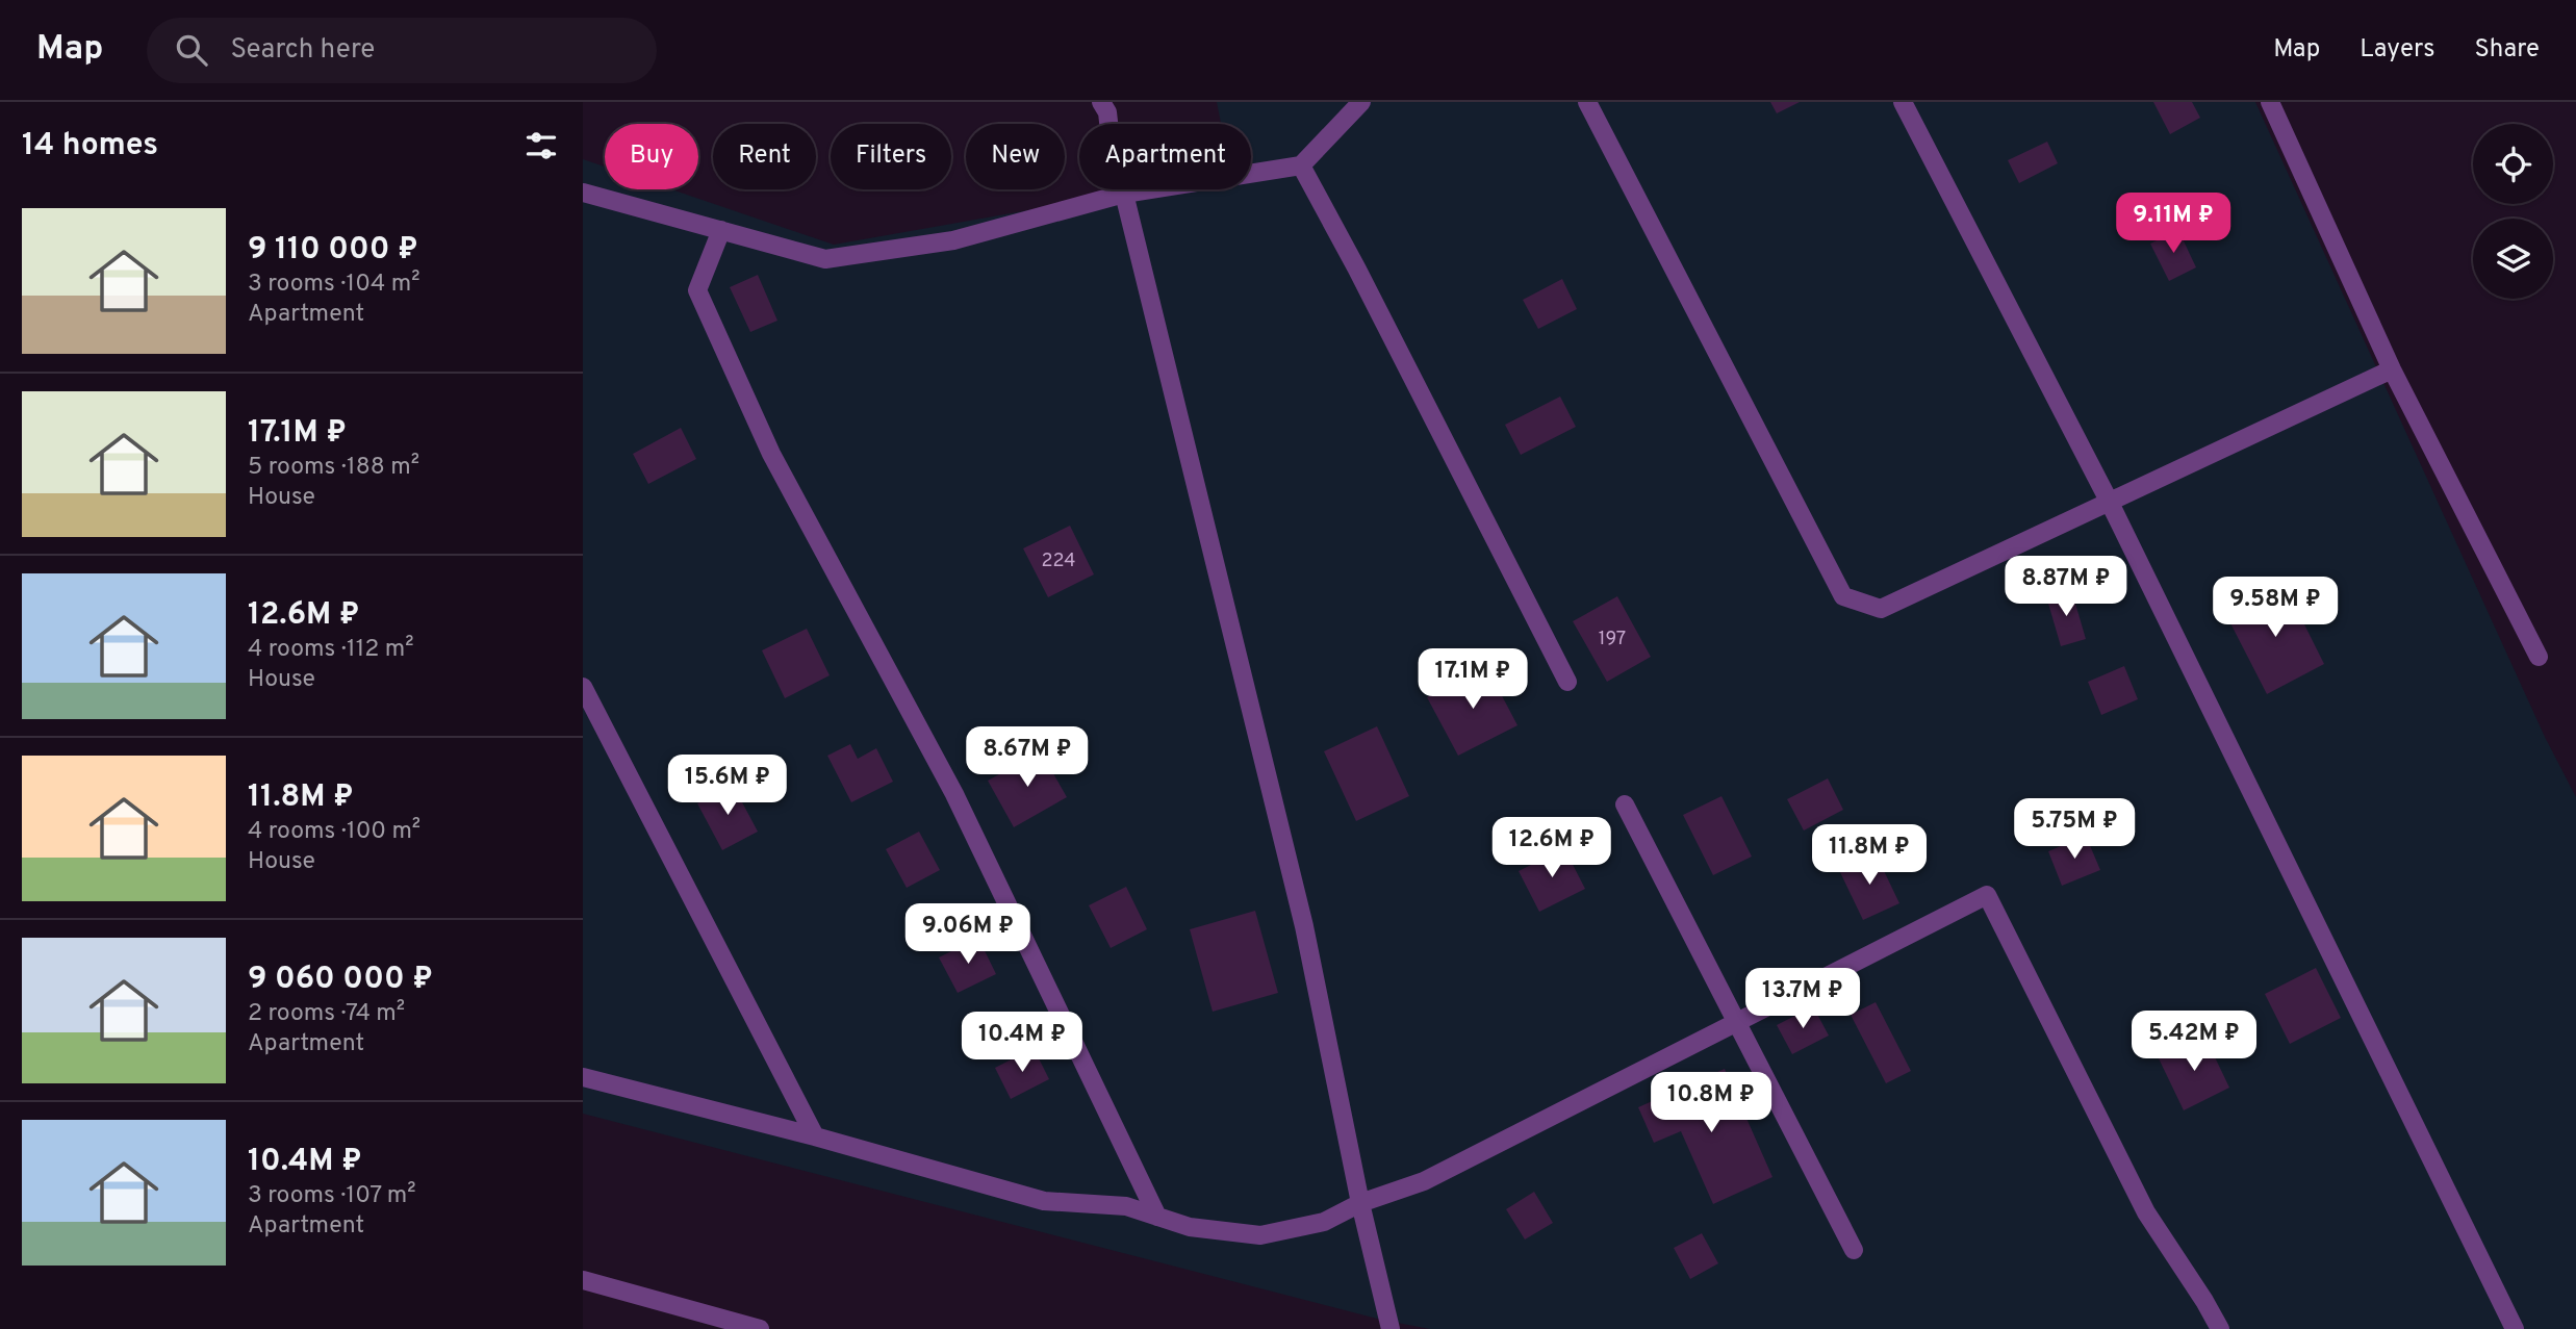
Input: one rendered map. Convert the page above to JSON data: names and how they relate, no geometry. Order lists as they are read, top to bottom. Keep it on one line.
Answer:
{"house_numbers":["224","197"],"page":{"header":"Map","search":"Search here","nav":["Map","Layers","Share"],"heading":"14 homes","chip":["Buy","Rent","Filters","New","Apartment"],"list":[{"name":"9 110 000 ₽","note":"3 rooms · 104 m² · Apartment"},{"name":"17.1M ₽","note":"5 rooms · 188 m² · House"},{"name":"12.6M ₽","note":"4 rooms · 112 m² · House"},{"name":"11.8M ₽","note":"4 rooms · 100 m² · House"},{"name":"9 060 000 ₽","note":"2 rooms · 74 m² · Apartment"},{"name":"10.4M ₽","note":"3 rooms · 107 m² · Apartment"}],"price":["9.11M ₽","8.87M ₽","9.58M ₽","17.1M ₽","8.67M ₽","15.6M ₽","5.75M ₽","12.6M ₽","11.8M ₽","9.06M ₽","13.7M ₽","5.42M ₽","10.4M ₽","10.8M ₽"]}}
